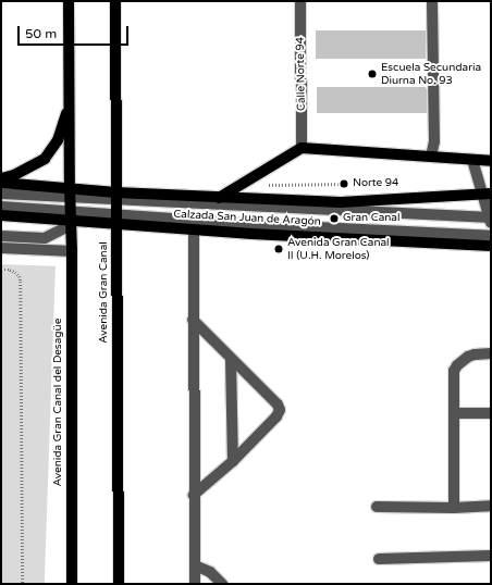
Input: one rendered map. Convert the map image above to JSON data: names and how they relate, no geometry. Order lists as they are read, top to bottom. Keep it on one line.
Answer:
{"streets":{"main road":["Calzada San Juan de Aragón","Avenida Gran Canal","Avenida Gran Canal del Desagüe"],"street":["Calle Norte 94"]},"crossings":[["Calzada San Juan de Aragón","Avenida Gran Canal"],["Calzada San Juan de Aragón","Avenida Gran Canal del Desagüe"]],"places":["Escuela Secundaria Diurna No. 93","Norte 94","Gran Canal","Avenida Gran Canal II (U.H. Morelos)"],"scale_bar":"50 m"}
